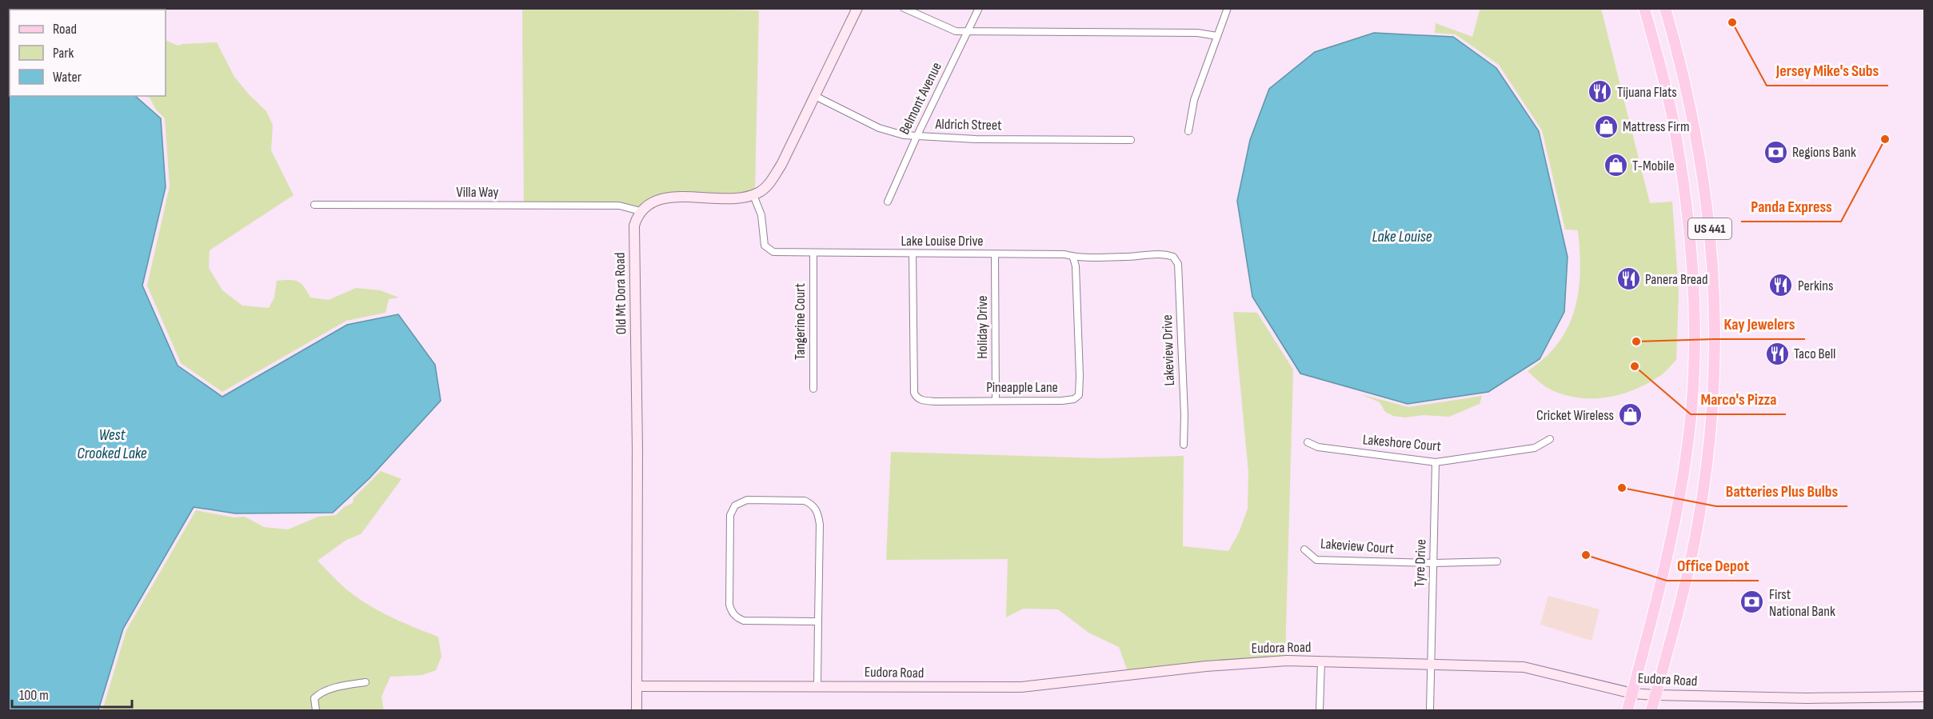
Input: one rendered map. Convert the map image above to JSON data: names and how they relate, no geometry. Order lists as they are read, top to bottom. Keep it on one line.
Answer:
{"streets":{"main road":["US 441"],"street":["Belmont Avenue","Aldrich Street","Villa Way","Lake Louise Drive","Old Mt Dora Road","Tangerine Court","Holiday Drive","Lakeview Drive","Pineapple Lane","Lakeshore Court","Lakeview Court","Tyre Drive","Eudora Road"]},"crossings":[["Belmont Avenue","Aldrich Street"],["Villa Way","Old Mt Dora Road"],["US 441","Eudora Road"],["Lake Louise Drive","Tangerine Court"],["Lake Louise Drive","Holiday Drive"],["Lake Louise Drive","Lakeview Drive"],["Lake Louise Drive","Pineapple Lane"],["Old Mt Dora Road","Eudora Road"],["Holiday Drive","Pineapple Lane"],["Lakeshore Court","Tyre Drive"],["Lakeview Court","Tyre Drive"],["Tyre Drive","Eudora Road"]],"water":["Lake Louise","West Crooked Lake"],"places":{"other":["Jersey Mike's Subs","Panda Express","Kay Jewelers","Marco's Pizza","Batteries Plus Bulbs","Office Depot"],"restaurant":["Tijuana Flats","Panera Bread","Perkins","Taco Bell"],"shop":["Mattress Firm","T-Mobile","Cricket Wireless"],"bank":["Regions Bank","First National Bank"]},"legend":["Road","Park","Water"],"scale_bar":"100 m"}
